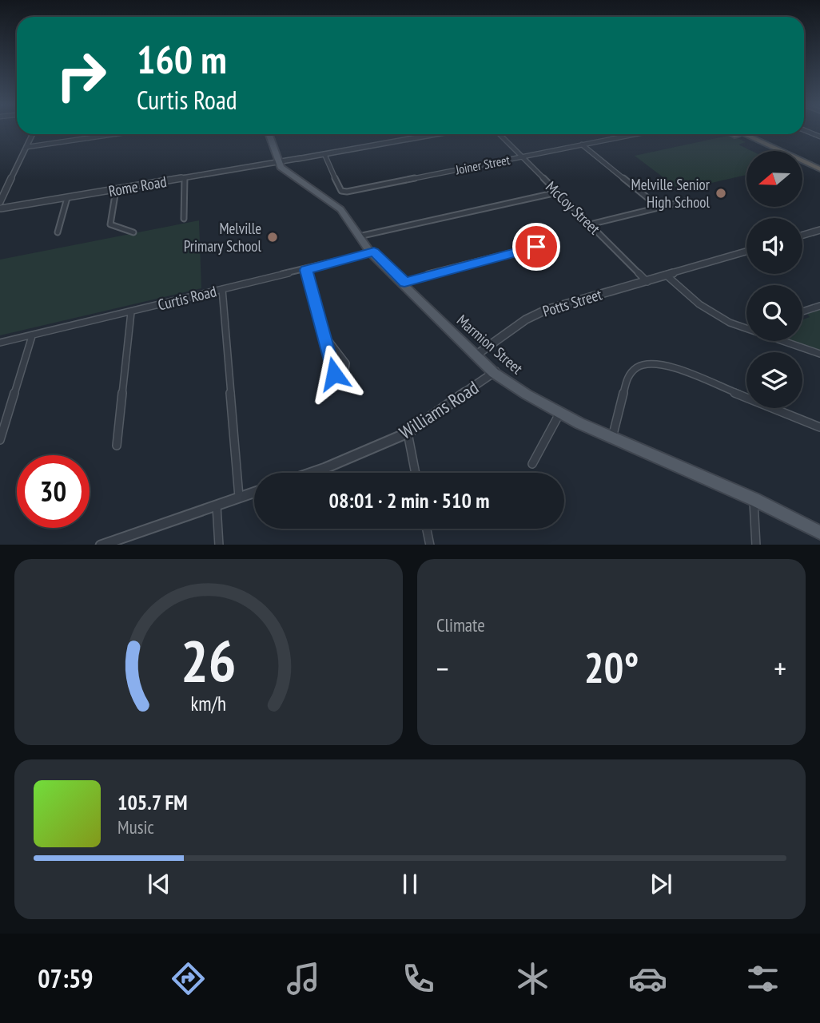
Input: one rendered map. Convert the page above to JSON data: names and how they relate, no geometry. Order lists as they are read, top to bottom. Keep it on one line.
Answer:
{"streets":{"main road":["Marmion Street"],"street":["Joiner Street","Rome Road","McCoy Street","Curtis Road","Potts Street","Williams Road"]},"crossings":[["Joiner Street","Rome Road"],["Joiner Street","McCoy Street"],["Rome Road","Marmion Street"],["McCoy Street","Potts Street"],["Curtis Road","Marmion Street"],["Potts Street","Marmion Street"],["Marmion Street","Williams Road"]],"places":["Melville Senior High School","Melville Primary School"],"north":"left","page":{"turn":["160 m","Curtis Road"],"limit":"30","trip":"08:01 · 2 min · 510 m","tile":"Climate","heat":["−","20°","+"],"song":["105.7 FM","Music"],"tabs":"07:59","gauge":["26","km/h"]}}
